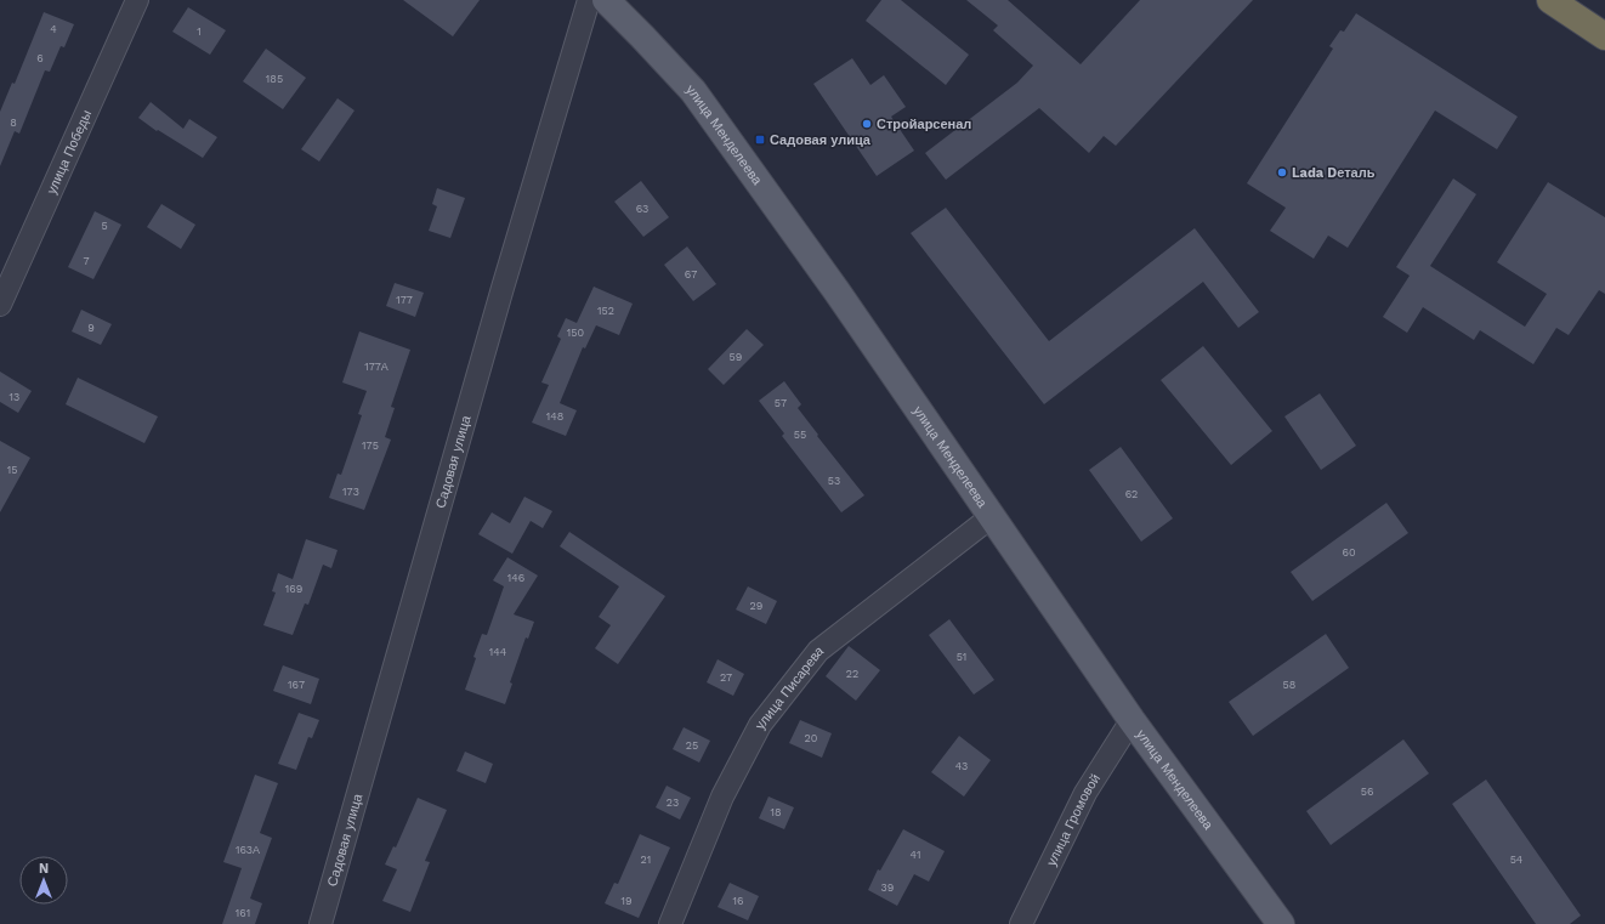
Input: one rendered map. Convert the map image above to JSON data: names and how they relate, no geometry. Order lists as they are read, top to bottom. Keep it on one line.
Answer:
{"streets":{"main road":["улица Менделеева"],"street":["улица Победы","Садовая улица","улица Писарева","улица Громовой"]},"crossings":[["улица Менделеева","улица Писарева"],["улица Менделеева","улица Громовой"]],"places":{"other":["Стройарсенал","Lada Dеталь"],"transit":["Садовая улица"]},"house_numbers":["4","1","6","185","8","63","5","7","67","177","152","9","150","59","177А","13","57","148","55","175","15","53","173","62","60","146","169","29","144","51","22","27","167","58","20","25","43","56","23","18","163А","41","21","54","39","19","16","161"],"north":"top"}
